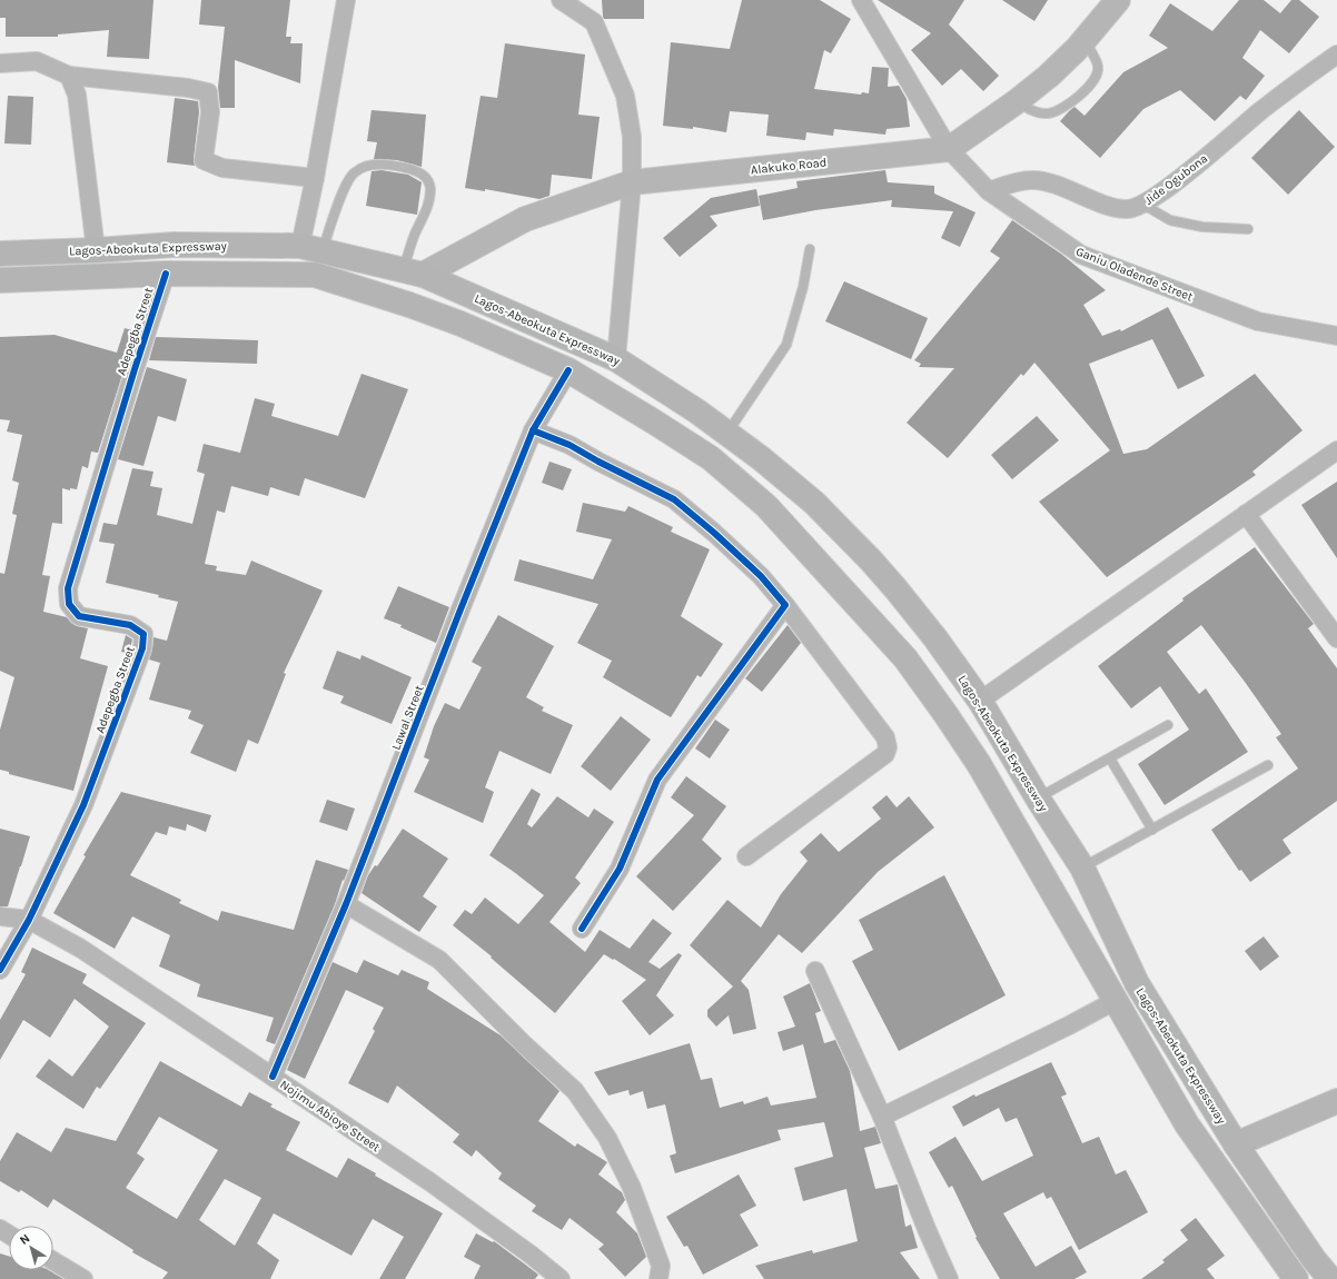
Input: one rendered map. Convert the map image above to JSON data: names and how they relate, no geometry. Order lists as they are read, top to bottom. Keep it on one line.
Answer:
{"streets":{"highway":["Lagos-Abeokuta Expressway"],"main road":["Alakuko Road"],"street":["Jide Ogubona","Ganiu Oladende Street","Adepegba Street","Lawal Street","Nojimu Abioye Street"]},"crossings":[["Alakuko Road","Lagos-Abeokuta Expressway"],["Alakuko Road","Ganiu Oladende Street"],["Jide Ogubona","Ganiu Oladende Street"],["Adepegba Street","Nojimu Abioye Street"],["Lawal Street","Nojimu Abioye Street"]],"north":"top left"}
